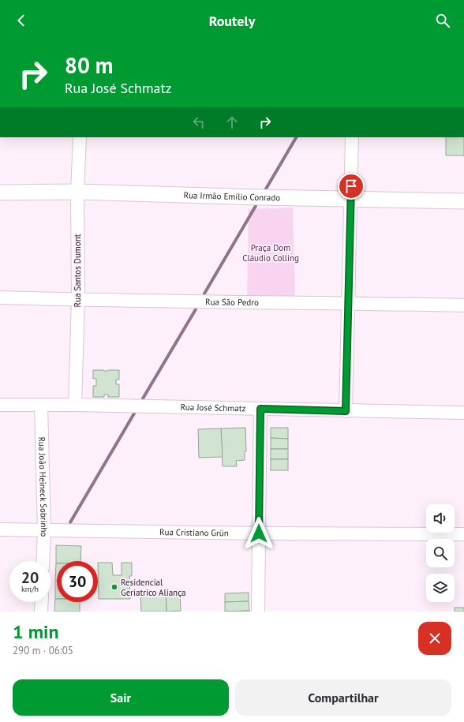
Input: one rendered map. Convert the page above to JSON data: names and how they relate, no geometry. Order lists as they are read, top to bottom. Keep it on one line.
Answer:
{"streets":{"street":["Rua Irmão Emílio Conrado","Rua Santos Dumont","Rua São Pedro","Rua José Schmatz","Rua João Heineck Sobrinho","Rua Cristiano Grün"]},"crossings":[["Rua Irmão Emílio Conrado","Rua Santos Dumont"],["Rua Santos Dumont","Rua São Pedro"],["Rua Santos Dumont","Rua José Schmatz"],["Rua José Schmatz","Rua João Heineck Sobrinho"],["Rua João Heineck Sobrinho","Rua Cristiano Grün"]],"parks":["Praça Dom Cláudio Colling"],"places":["Residencial Geriatrico Aliança"],"page":{"header":"Routely","turn":["80 m","Rua José Schmatz"],"speed":"20 km/h","limit":"30","heading":["1 min","290 m · 06:05"],"buttons":["Sair","Compartilhar"]}}
